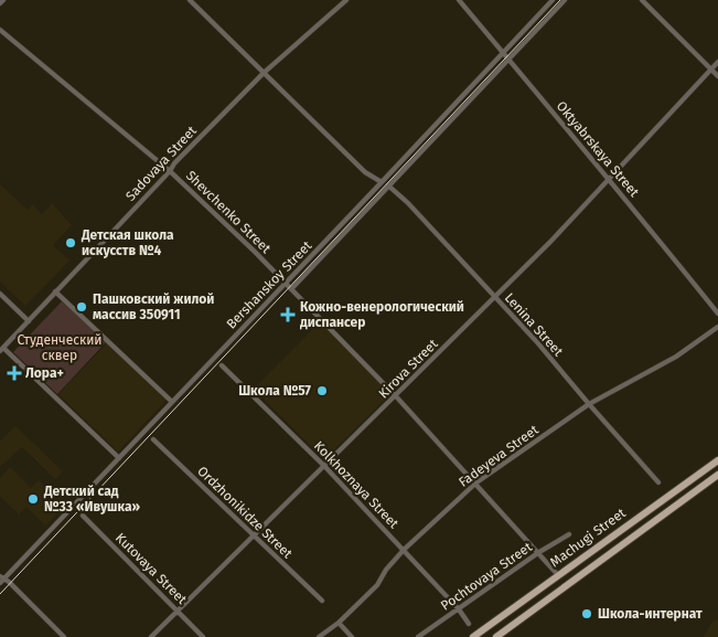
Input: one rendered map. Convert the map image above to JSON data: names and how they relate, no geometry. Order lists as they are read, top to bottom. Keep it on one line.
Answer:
{"streets":{"main road":["Machugi Street"],"street":["Oktyabrskaya Street","Sadovaya Street","Shevchenko Street","Bershanskoy Street","Lenina Street","Kirova Street","Fadeyeva Street","Kolkhoznaya Street","Ordzhonikidze Street","Kutovaya Street","Pochtovaya Street"]},"crossings":[["Oktyabrskaya Street","Bershanskoy Street"],["Oktyabrskaya Street","Kirova Street"],["Sadovaya Street","Shevchenko Street"],["Shevchenko Street","Bershanskoy Street"],["Shevchenko Street","Kirova Street"],["Shevchenko Street","Fadeyeva Street"],["Shevchenko Street","Machugi Street"],["Shevchenko Street","Pochtovaya Street"],["Bershanskoy Street","Lenina Street"],["Lenina Street","Kirova Street"],["Lenina Street","Fadeyeva Street"],["Kirova Street","Kolkhoznaya Street"],["Kirova Street","Ordzhonikidze Street"],["Kirova Street","Kutovaya Street"],["Fadeyeva Street","Kolkhoznaya Street"],["Kolkhoznaya Street","Pochtovaya Street"]],"parks":["Студенческий сквер"],"places":{"other":["Детская школа искусств №4","Пашковский жилой массив 350911","Школа №57","Детский сад №33 «Ивушка»","Школа-интернат"],"health":["Кожно-венерологический диспансер","Лора+"]}}
